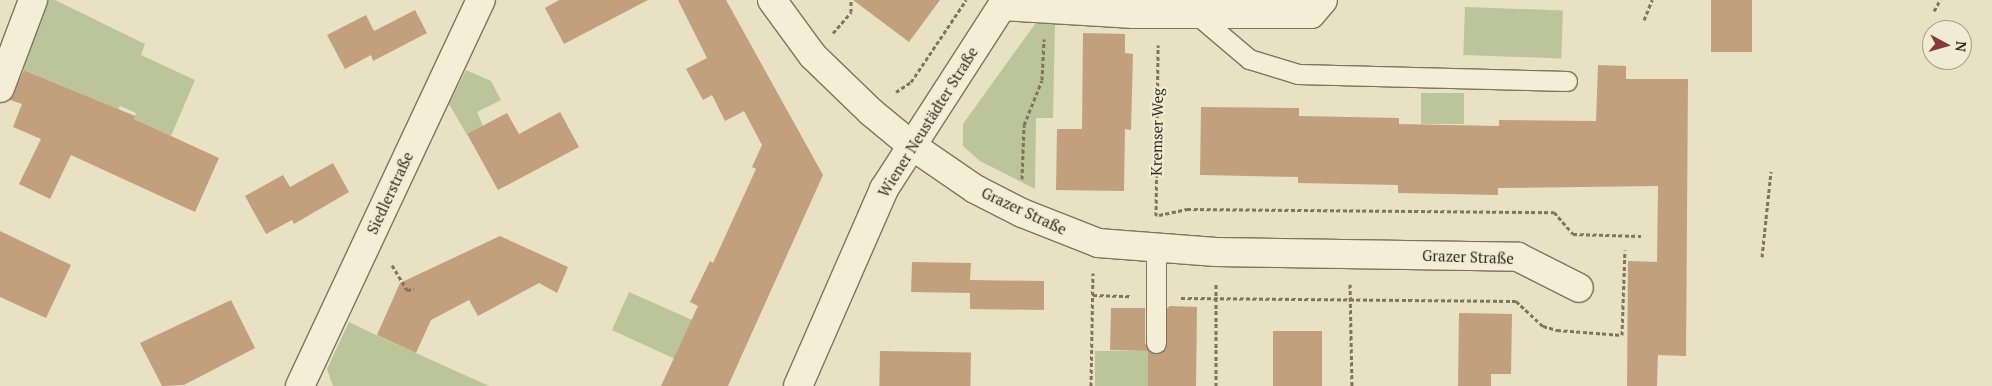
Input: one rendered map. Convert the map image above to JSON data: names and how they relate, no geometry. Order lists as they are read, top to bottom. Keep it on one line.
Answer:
{"streets":{"street":["Wiener Neustädter Straße","Siedlerstraße","Grazer Straße"],"path":["Kremser Weg"]},"crossings":[["Wiener Neustädter Straße","Grazer Straße"],["Kremser Weg","Grazer Straße"]],"north":"right"}
